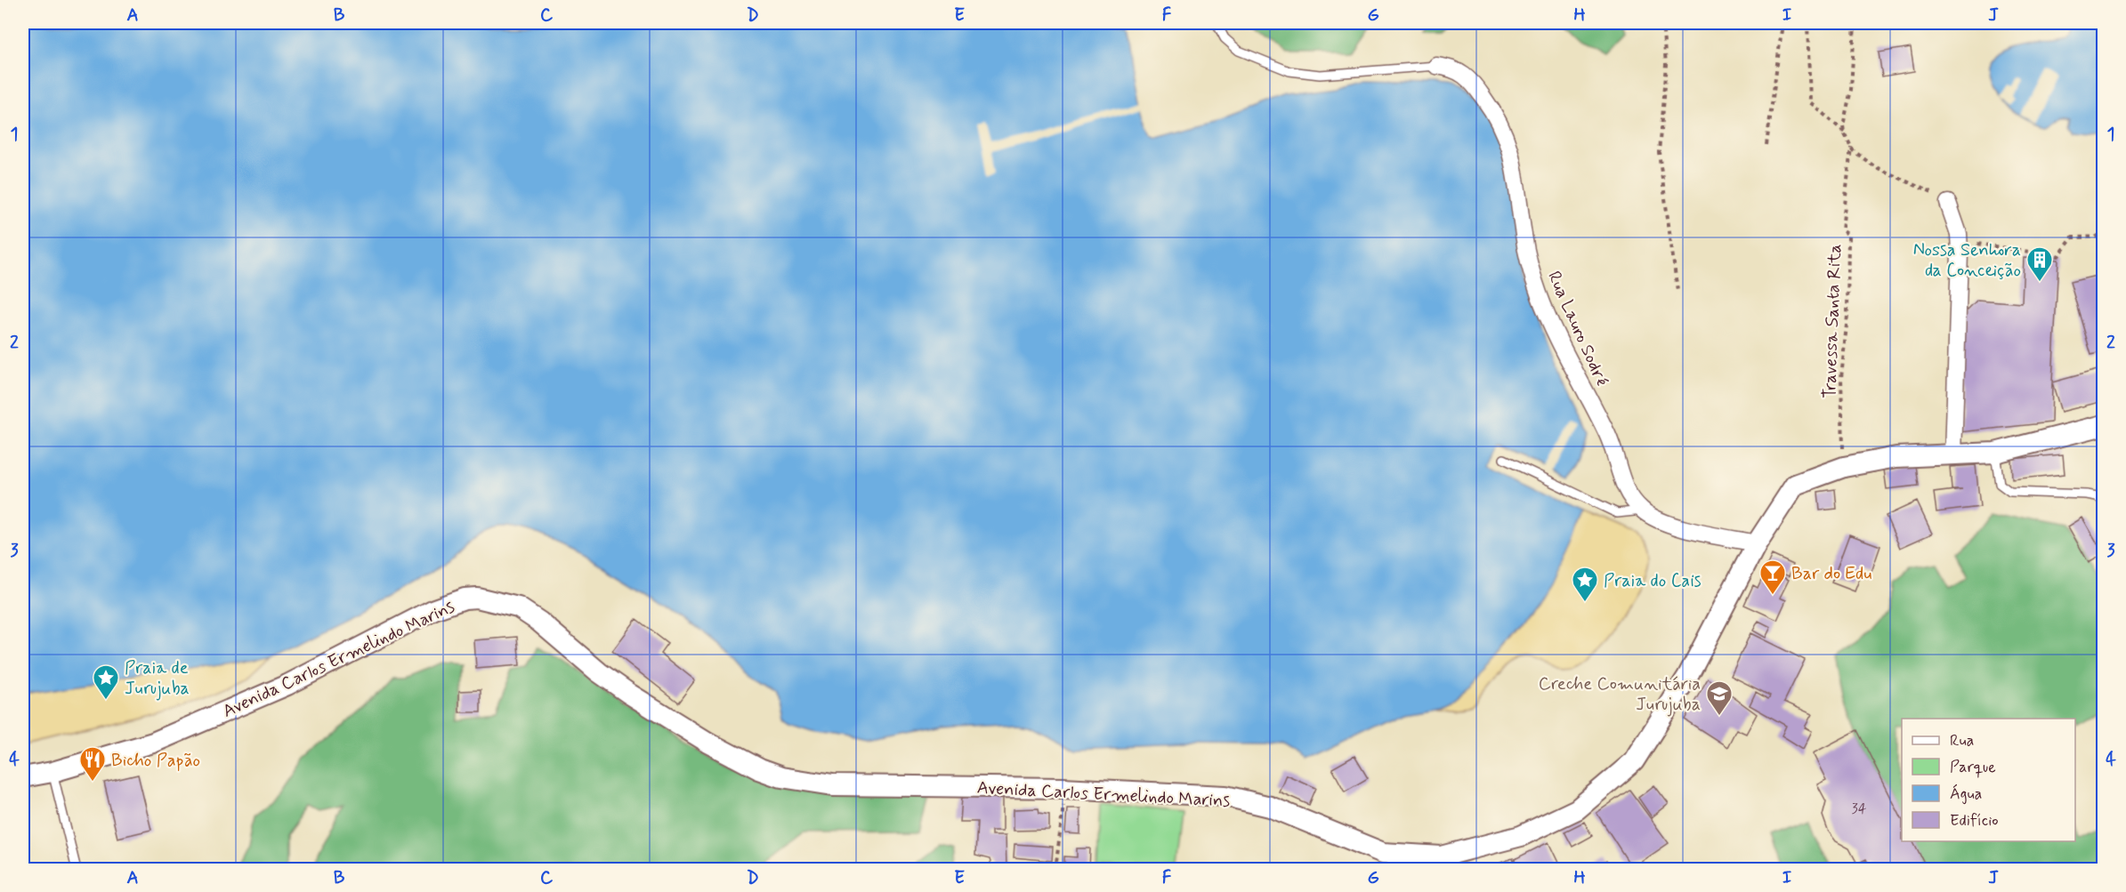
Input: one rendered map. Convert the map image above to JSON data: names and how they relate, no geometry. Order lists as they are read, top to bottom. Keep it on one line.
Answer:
{"streets":{"street":["Rua Lauro Sodré","Avenida Carlos Ermelindo Marins"],"path":["Travessa Santa Rita"]},"crossings":[["Travessa Santa Rita","Avenida Carlos Ermelindo Marins"],["Rua Lauro Sodré","Avenida Carlos Ermelindo Marins"]],"places":{"building":["Nossa Senhora da Conceição"],"bar":["Bar do Edu"],"place":["Praia do Cais","Praia de Jurujuba"],"school or university":["Creche Comunitária Jurujuba"],"restaurant":["Bicho Papão"]},"house_numbers":["34"],"legend":["Rua","Parque","Água","Edifício"],"grid":{"columns":["A","B","C","D","E","F","G","H","I","J"],"rows":["1","2","3","4"]}}
